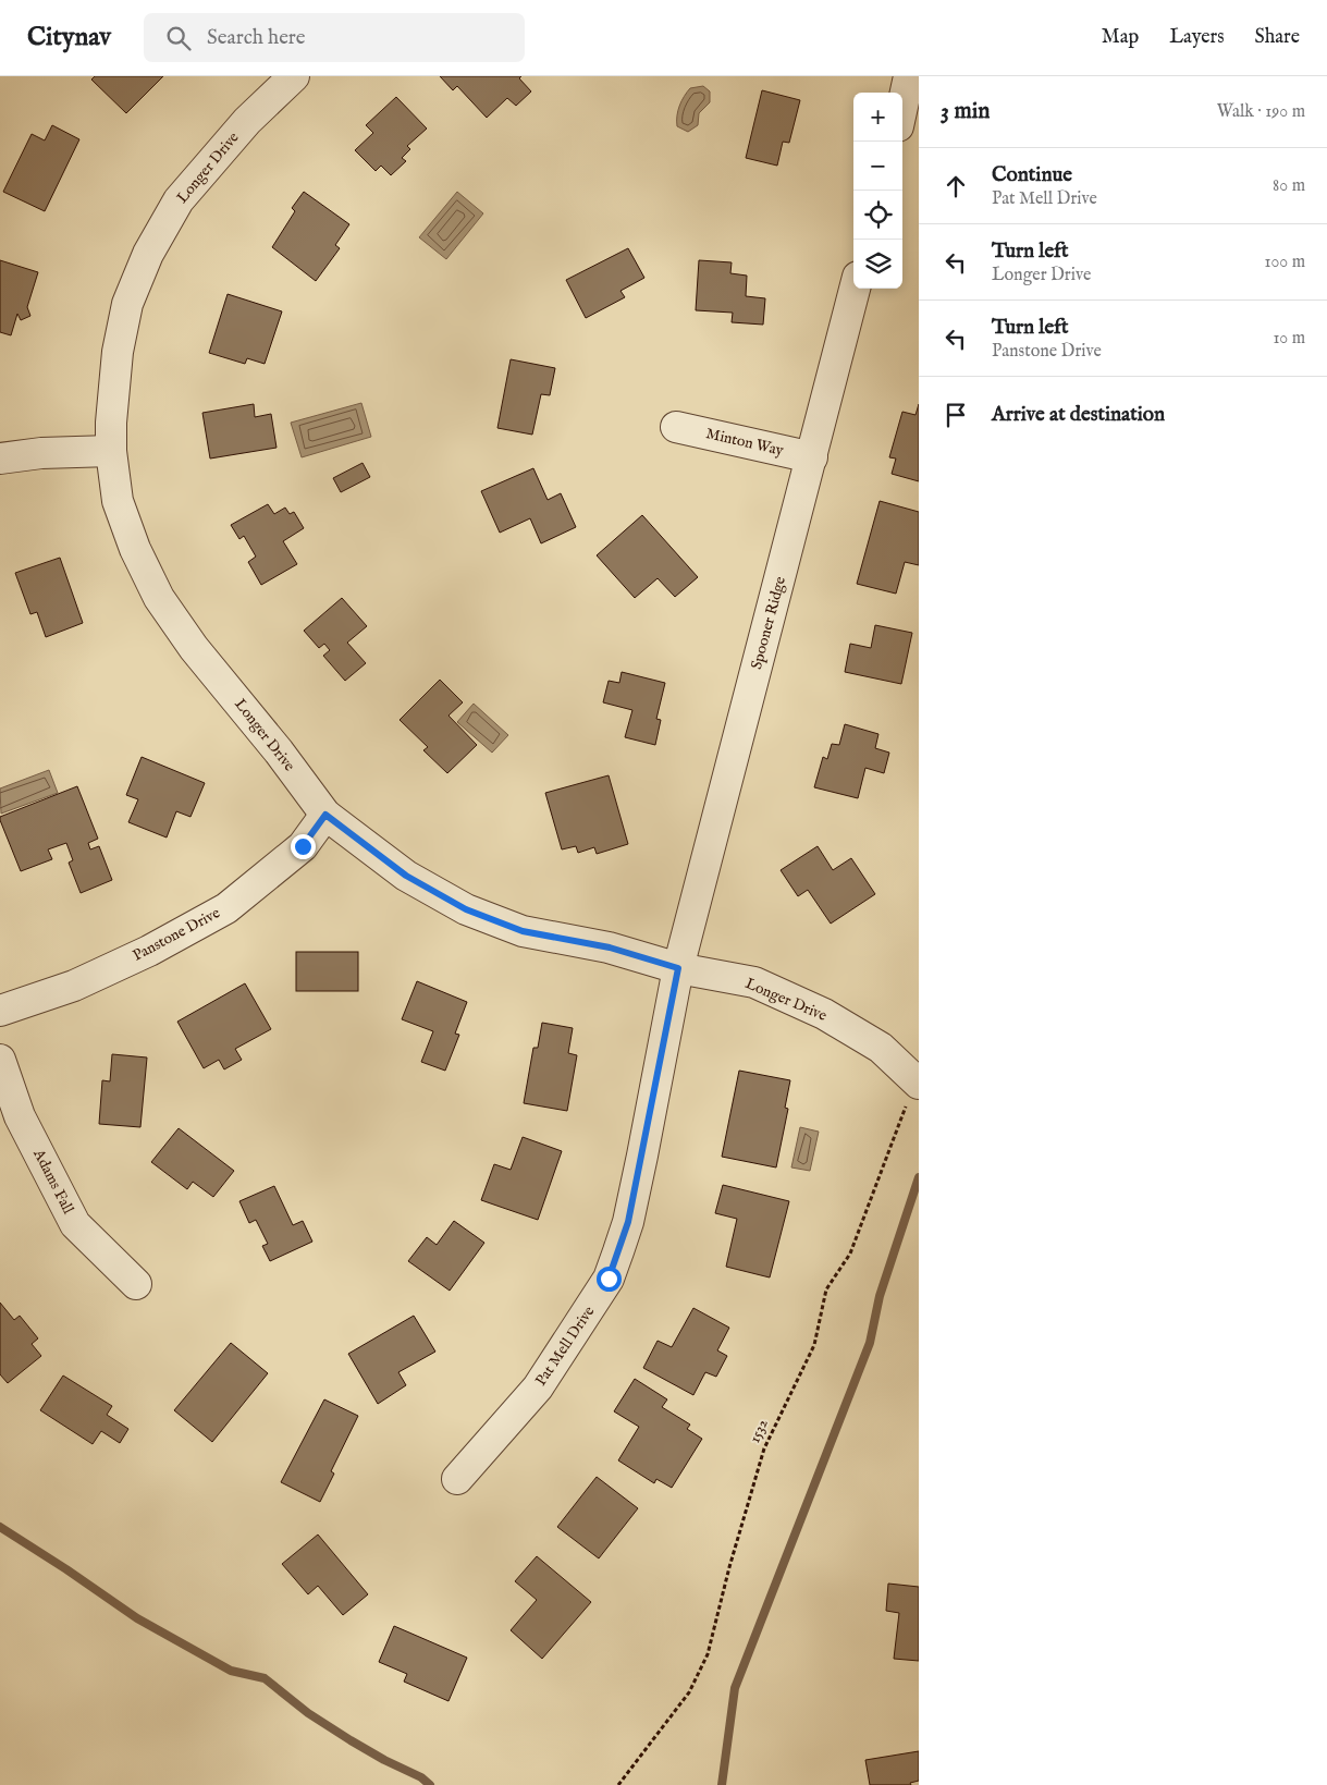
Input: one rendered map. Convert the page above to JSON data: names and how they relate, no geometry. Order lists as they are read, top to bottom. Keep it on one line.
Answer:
{"streets":{"street":["Longer Drive","Minton Way","Spooner Ridge","Panstone Drive","Adams Fall","Pat Mell Drive"],"path":["1532"]},"crossings":[["Longer Drive","Spooner Ridge"],["Longer Drive","Panstone Drive"],["Longer Drive","Pat Mell Drive"],["Longer Drive","1532"],["Minton Way","Spooner Ridge"],["Spooner Ridge","Pat Mell Drive"]],"page":{"header":"Citynav","search":"Search here","nav":["Map","Layers","Share"],"heading":["3 min","Walk · 190 m"],"map_buttons":["+","−"],"list":[["Continue","Pat Mell Drive","80 m"],["Turn left","Longer Drive","100 m"],["Turn left","Panstone Drive","10 m"],"Arrive at destination"]}}
